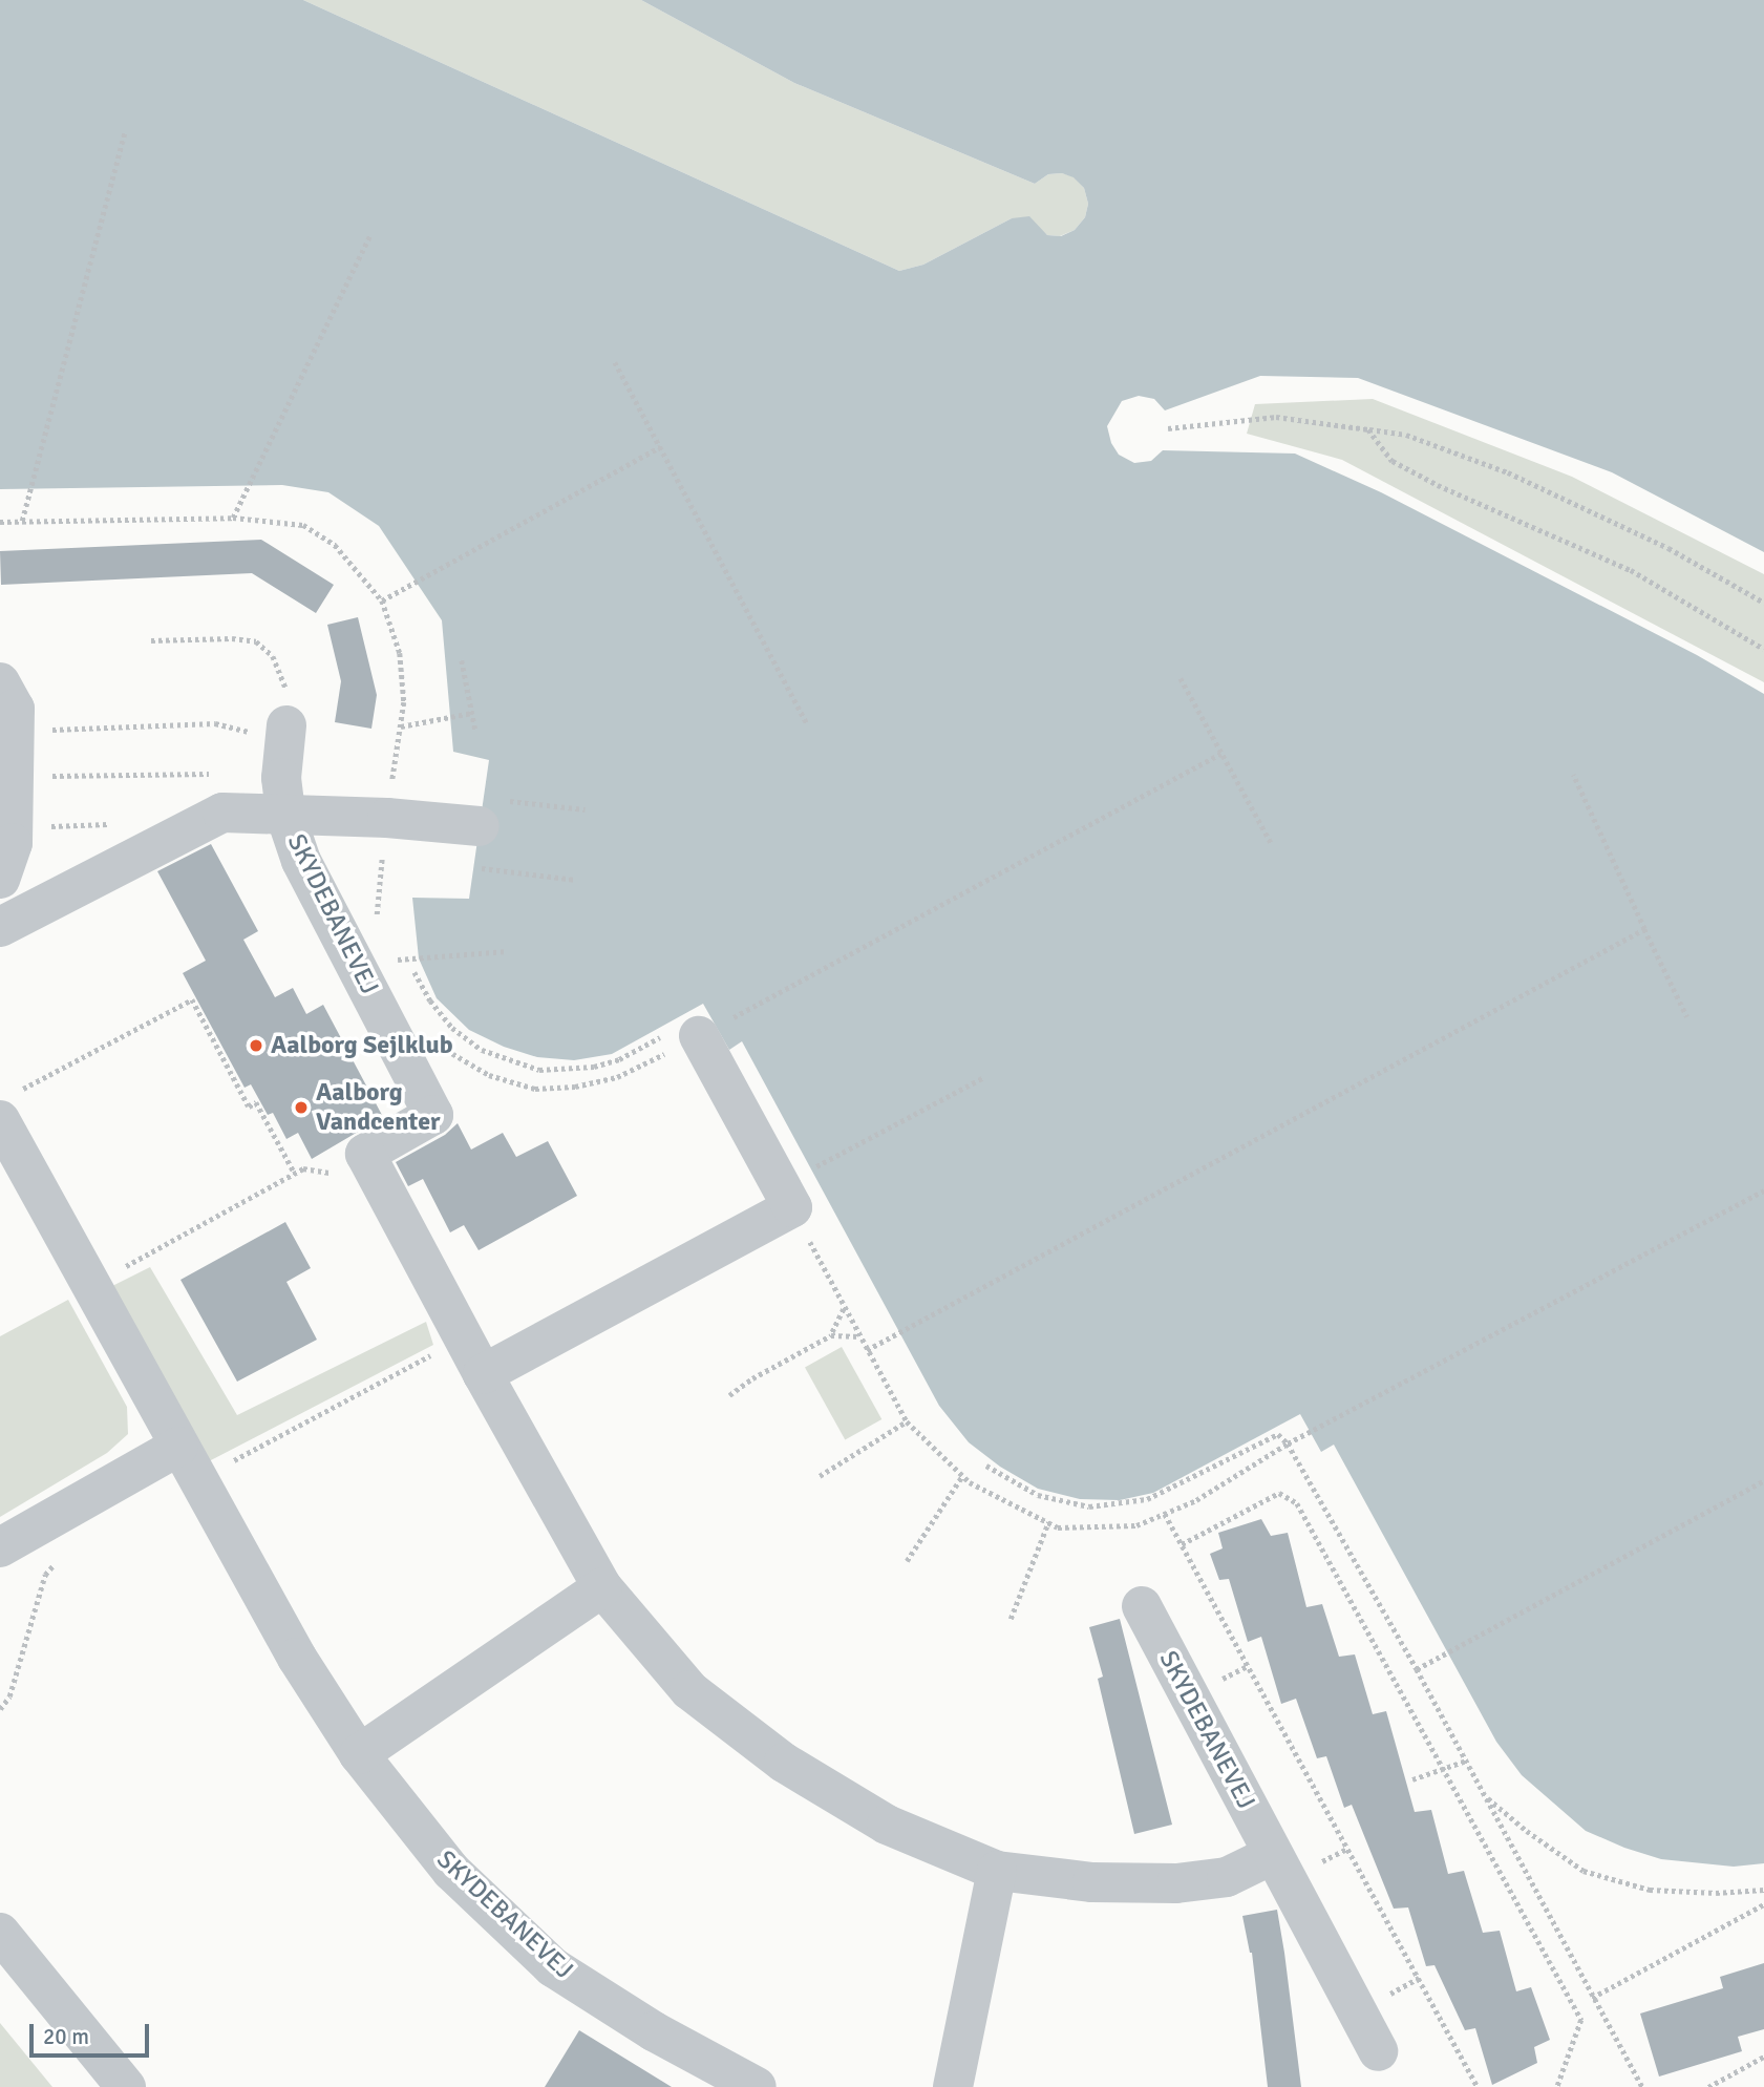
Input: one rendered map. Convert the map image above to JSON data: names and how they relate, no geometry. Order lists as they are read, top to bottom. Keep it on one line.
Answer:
{"streets":{"street":["SKYDEBANEVEJ"]},"places":["Aalborg Sejlklub","Aalborg Vandcenter"],"scale_bar":"20 m"}
